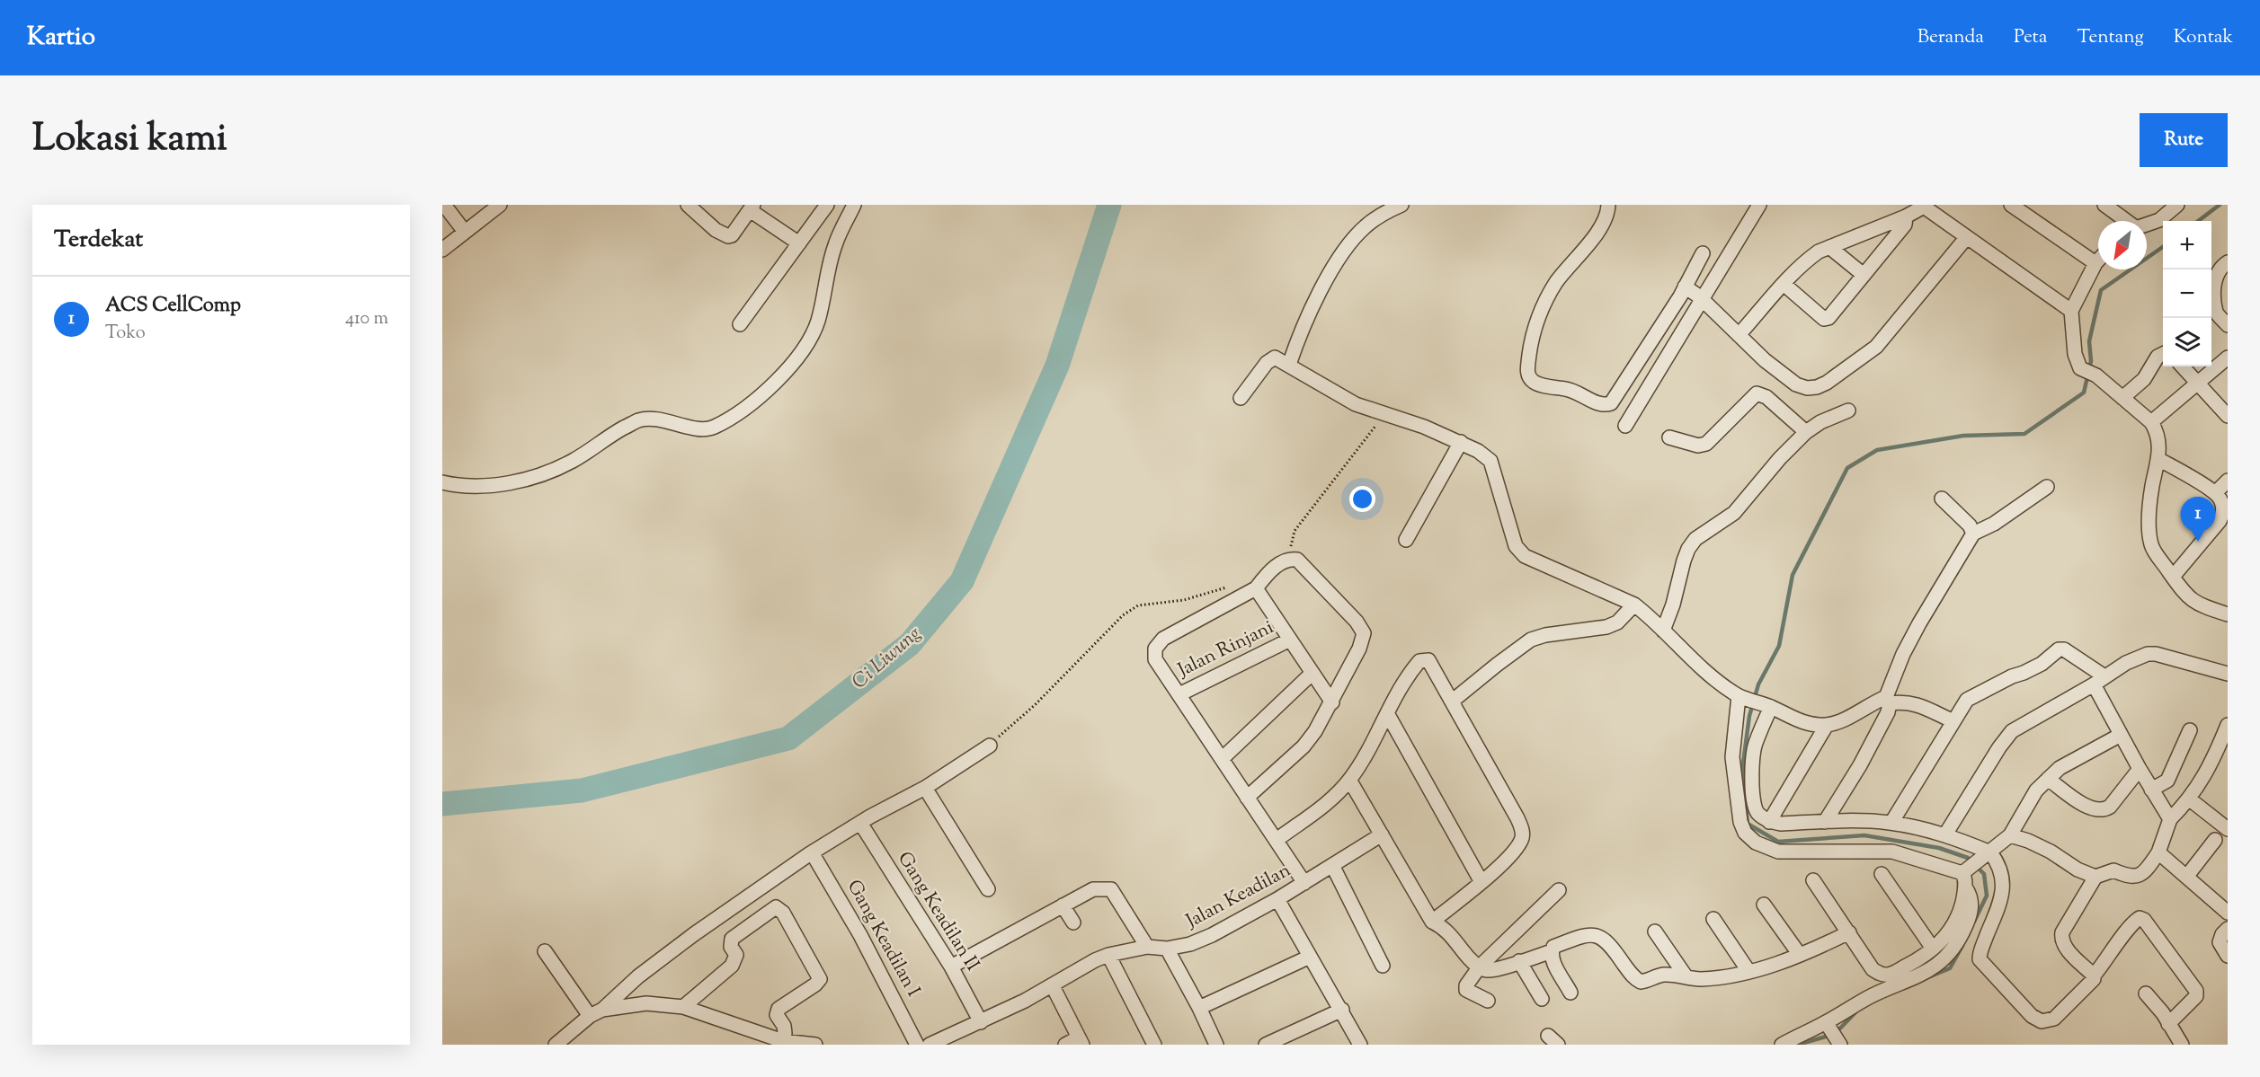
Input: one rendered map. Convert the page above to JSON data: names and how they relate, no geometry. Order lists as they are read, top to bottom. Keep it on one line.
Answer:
{"streets":{"street":["Jalan Rinjani","Jalan Keadilan","Gang Keadilan II","Gang Keadilan I"]},"crossings":[["Jalan Keadilan","Gang Keadilan II"]],"water":["Ci Liwung"],"north":"bottom left","page":{"header":"Kartio","nav":["Beranda","Peta","Tentang","Kontak"],"title":"Lokasi kami","buttons":"Rute","heading":"Terdekat","map_buttons":["+","−"],"list":[{"mark":"1","name":"ACS CellComp","note":"Toko","value":"410 m"}],"pins":"1"}}
